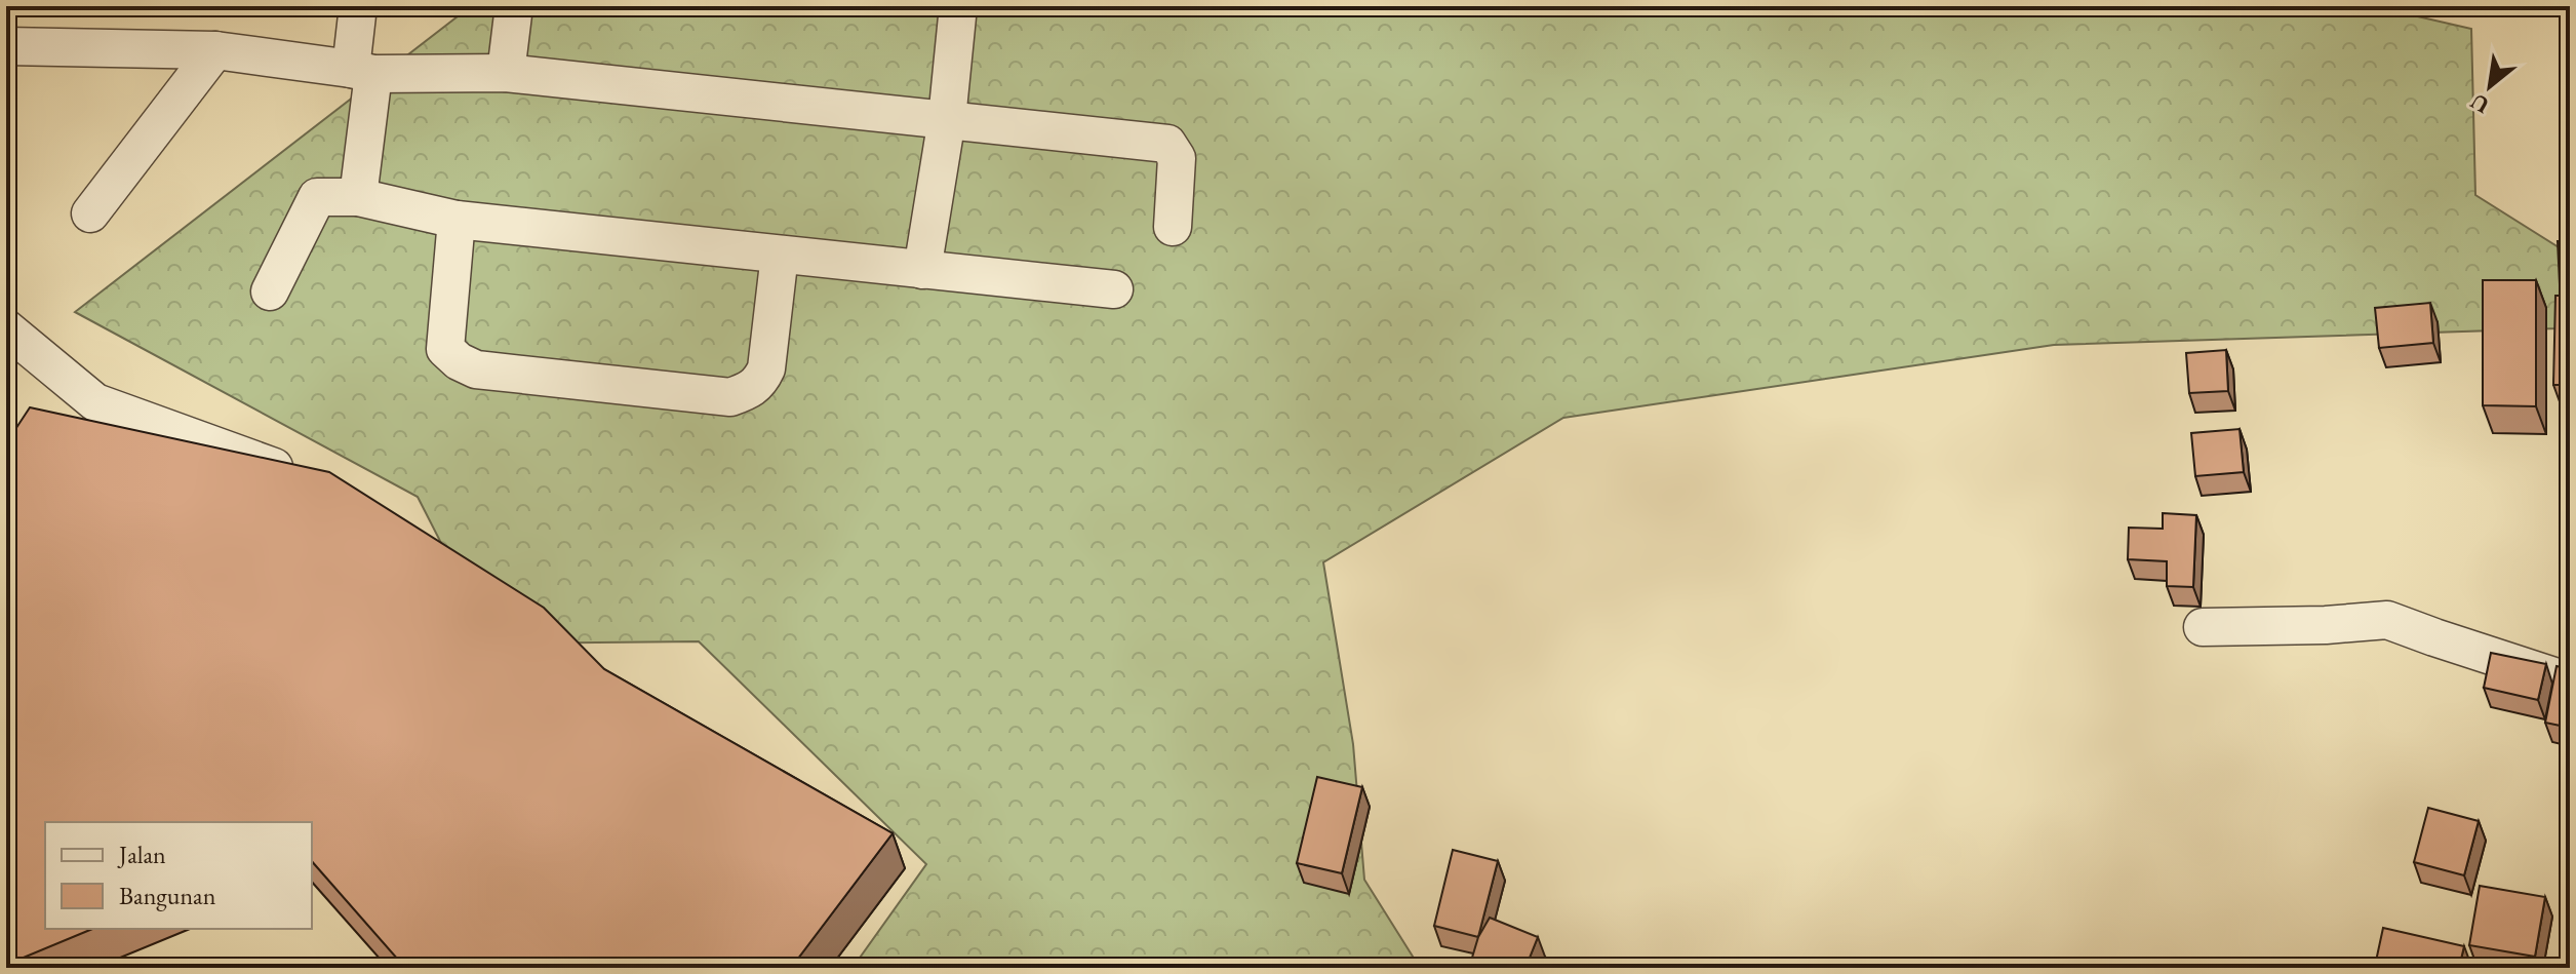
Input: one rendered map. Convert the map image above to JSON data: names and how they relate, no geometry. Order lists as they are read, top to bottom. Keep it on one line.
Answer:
{"legend":["Jalan","Bangunan"],"north":"bottom left"}
